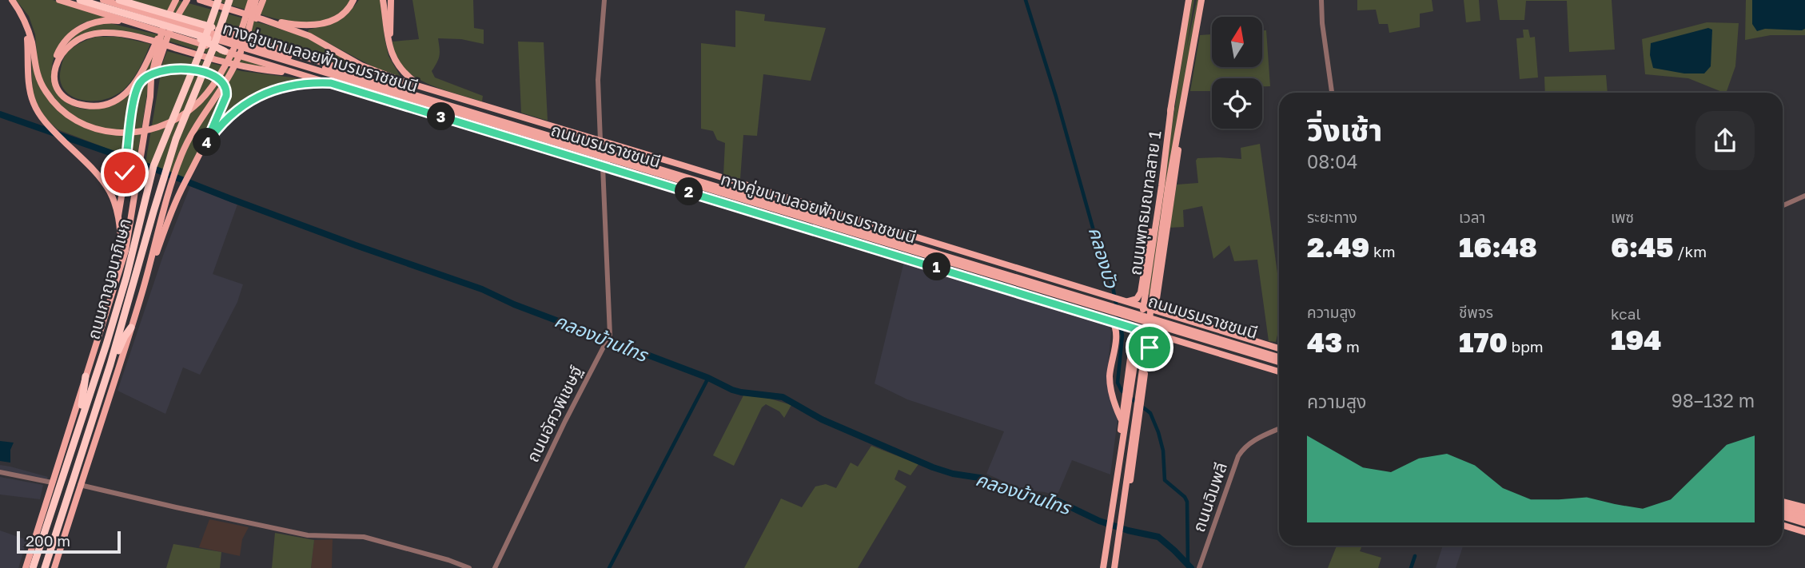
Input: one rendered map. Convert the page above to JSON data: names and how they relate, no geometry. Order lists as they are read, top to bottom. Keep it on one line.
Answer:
{"streets":{"highway":["ถนนบรมราชชนนี","ถนนกาญจนาภิเษก"],"main road":["ทางคู่ขนานลอยฟ้าบรมราชชนนี","ถนนพุทธมณฑลสาย 1"],"street":["ถนนอัศวพิเชษฐ์","ถนนฉิมพลี"]},"crossings":[["ถนนบรมราชชนนี","ถนนพุทธมณฑลสาย 1"]],"water":["คลองบัว","คลองบ้านไทร"],"scale_bar":"200 m","north":"top","page":{"heading":["วิ่งเช้า","08:04"],"pins":["3","4","2","1"],"stats":[["ระยะทาง","2.49 km"],["เวลา","16:48"],["เพซ","6:45 /km"],["ความสูง","43 m"],["ชีพจร","170 bpm"],["kcal","194"]],"chart":["ความสูง","98–132 m"],"scale":"200 m"}}
